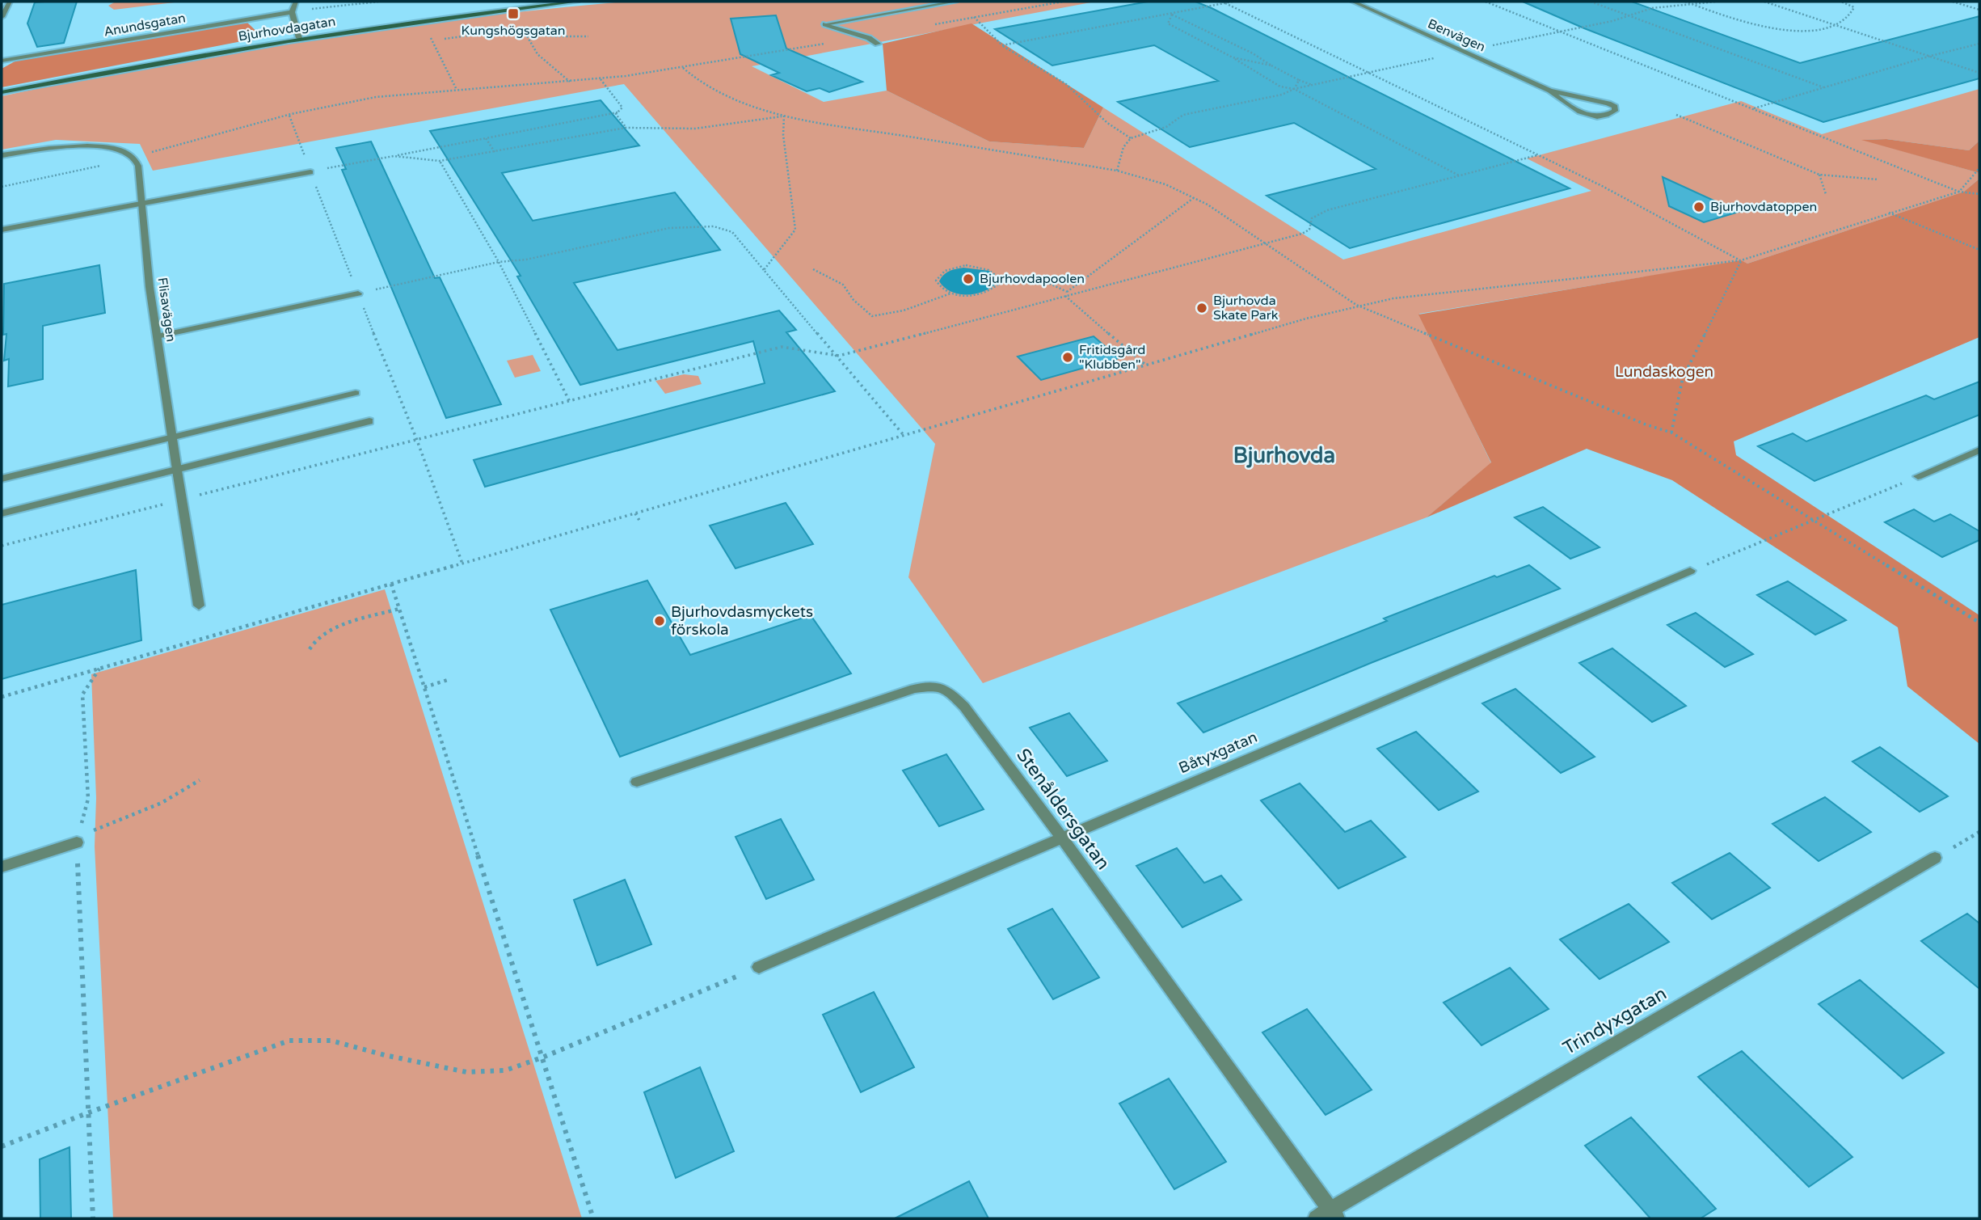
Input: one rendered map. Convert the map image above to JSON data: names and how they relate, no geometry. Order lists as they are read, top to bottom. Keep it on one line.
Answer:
{"streets":{"main road":["Bjurhovdagatan"],"street":["Anundsgatan","Benvägen","Flisavägen","Båtyxgatan","Stenåldersgatan","Trindyxgatan"]},"crossings":[["Båtyxgatan","Stenåldersgatan"],["Stenåldersgatan","Trindyxgatan"]],"districts":["Bjurhovda"],"parks":["Lundaskogen"],"places":{"transit":["Kungshögsgatan"],"other":["Bjurhovdatoppen","Bjurhovdapoolen","Bjurhovda Skate Park","Fritidsgård \"Klubben\"","Bjurhovdasmyckets förskola"]}}
